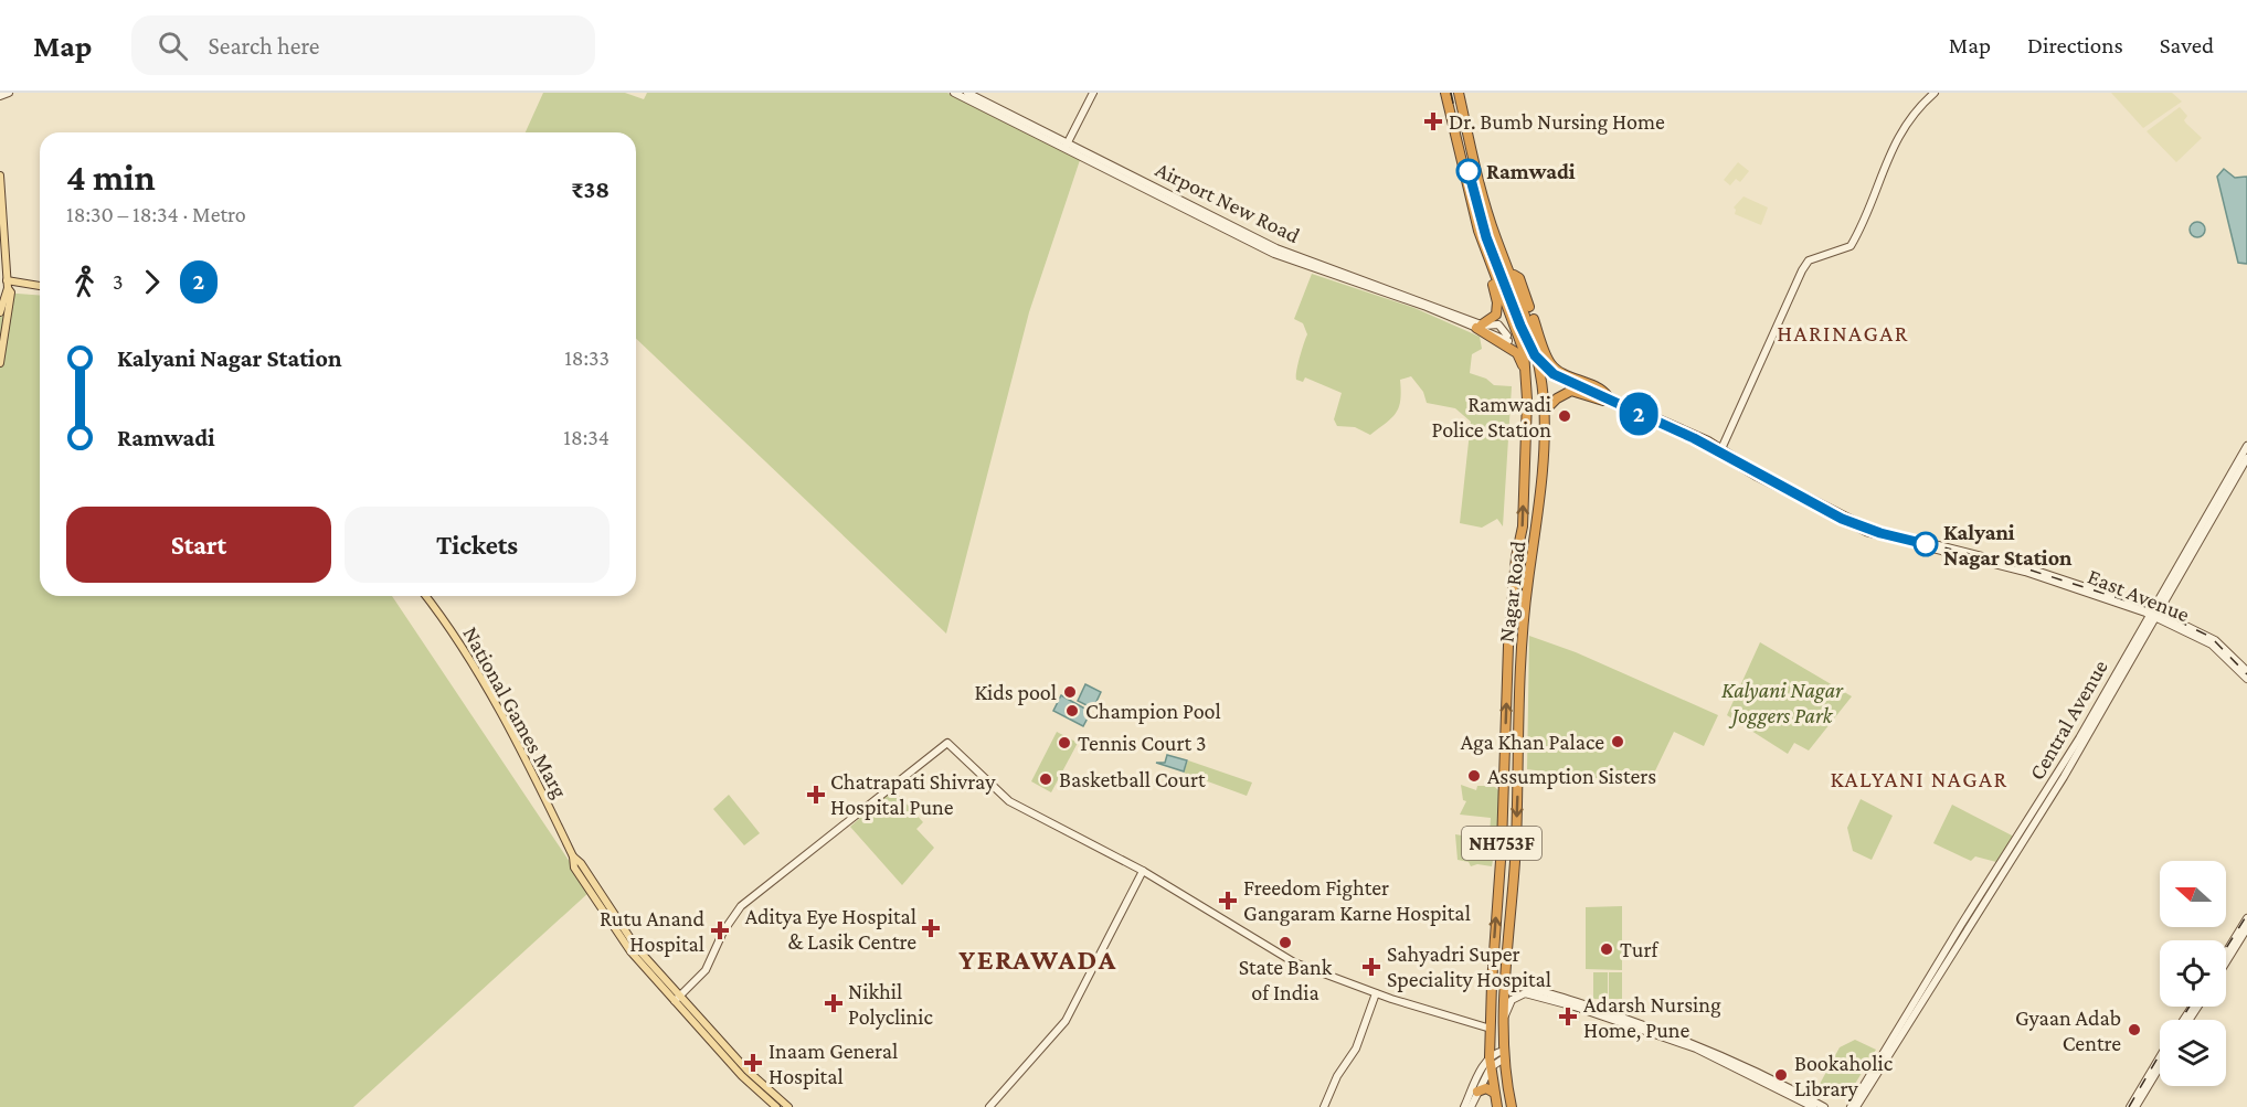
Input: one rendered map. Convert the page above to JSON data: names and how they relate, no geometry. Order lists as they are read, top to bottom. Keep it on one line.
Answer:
{"streets":{"highway":["Nagar Road","NH753F"],"main road":["National Games Marg"],"street":["Airport New Road","East Avenue","Central Avenue"]},"crossings":[["East Avenue","Central Avenue"]],"districts":["HARINAGAR","KALYANI NAGAR","YERAWADA"],"parks":["Kalyani Nagar Joggers Park"],"places":{"health":["Dr. Bumb Nursing Home","Chatrapati Shivray Hospital Pune","Freedom Fighter Gangaram Karne Hospital","Aditya Eye Hospital & Lasik Centre","Rutu Anand Hospital","Sahyadri Super Speciality Hospital","Nikhil Polyclinic","Adarsh Nursing Home, Pune","Inaam General Hospital"],"other":["Ramwadi","Ramwadi Police Station","Kalyani Nagar Station","Kids pool","Champion Pool","Aga Khan Palace","Tennis Court 3","Assumption Sisters","Basketball Court","State Bank of India","Turf","Gyaan Adab Centre","Bookaholic Library"]},"lines":["metro line 2"],"north":"left","page":{"header":"Map","search":"Search here","nav":["Map","Directions","Saved"],"on_map":"2","heading":["4 min","18:30 – 18:34 · Metro","₹38"],"legs":["3","2"],"list":[{"name":"Kalyani Nagar Station","value":"18:33"},{"name":"Ramwadi","value":"18:34"}],"buttons":["Start","Tickets"]}}
